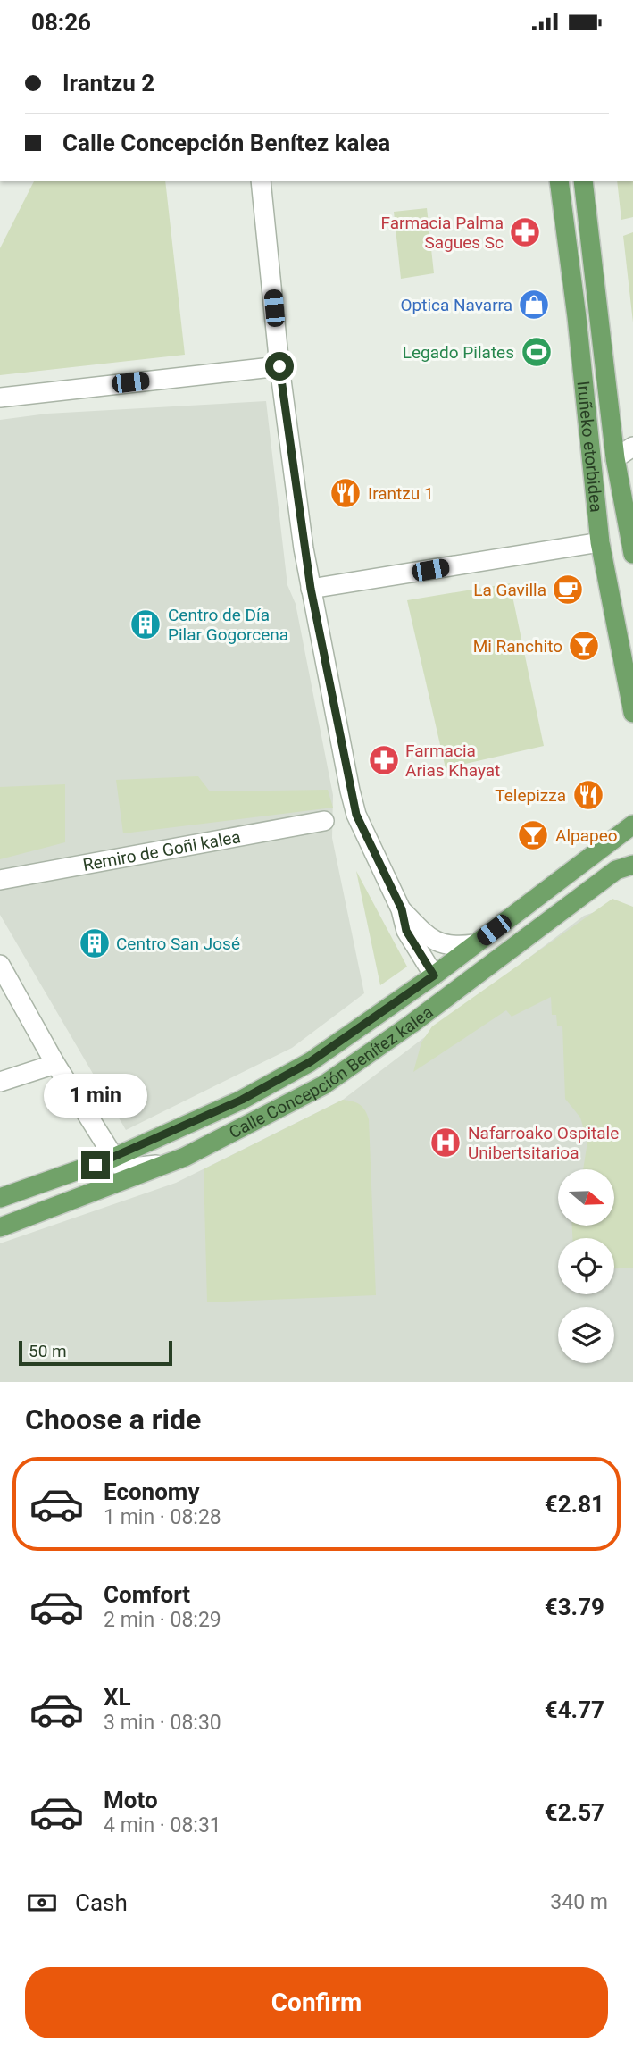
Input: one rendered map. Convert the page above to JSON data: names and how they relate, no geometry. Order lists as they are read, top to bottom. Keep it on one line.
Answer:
{"streets":{"main road":["Iruñeko etorbidea","Calle Concepción Benítez kalea"],"street":["Remiro de Goñi kalea"]},"places":{"pharmacy":["Farmacia Palma Sagues Sc","Farmacia Arias Khayat"],"shop":["Optica Navarra"],"sports":["Legado Pilates"],"restaurant":["Irantzu 1","Telepizza"],"cafe":["La Gavilla"],"building":["Centro de Día Pilar Gogorcena","Centro San José"],"bar":["Mi Ranchito","Alpapeo"],"hospital":["Nafarroako Ospitale Unibertsitarioa"]},"scale_bar":"50 m","north":"right","page":{"status":"08:26","banner":["Irantzu 2","Calle Concepción Benítez kalea"],"bubble":"1 min","scale":"50 m","heading":"Choose a ride","list":[{"name":"Economy","note":"1 min · 08:28","value":"€2.81"},{"name":"Comfort","note":"2 min · 08:29","value":"€3.79"},{"name":"XL","note":"3 min · 08:30","value":"€4.77"},{"name":"Moto","note":"4 min · 08:31","value":"€2.57"}],"pay":["Cash","340 m"],"buttons":"Confirm"}}
